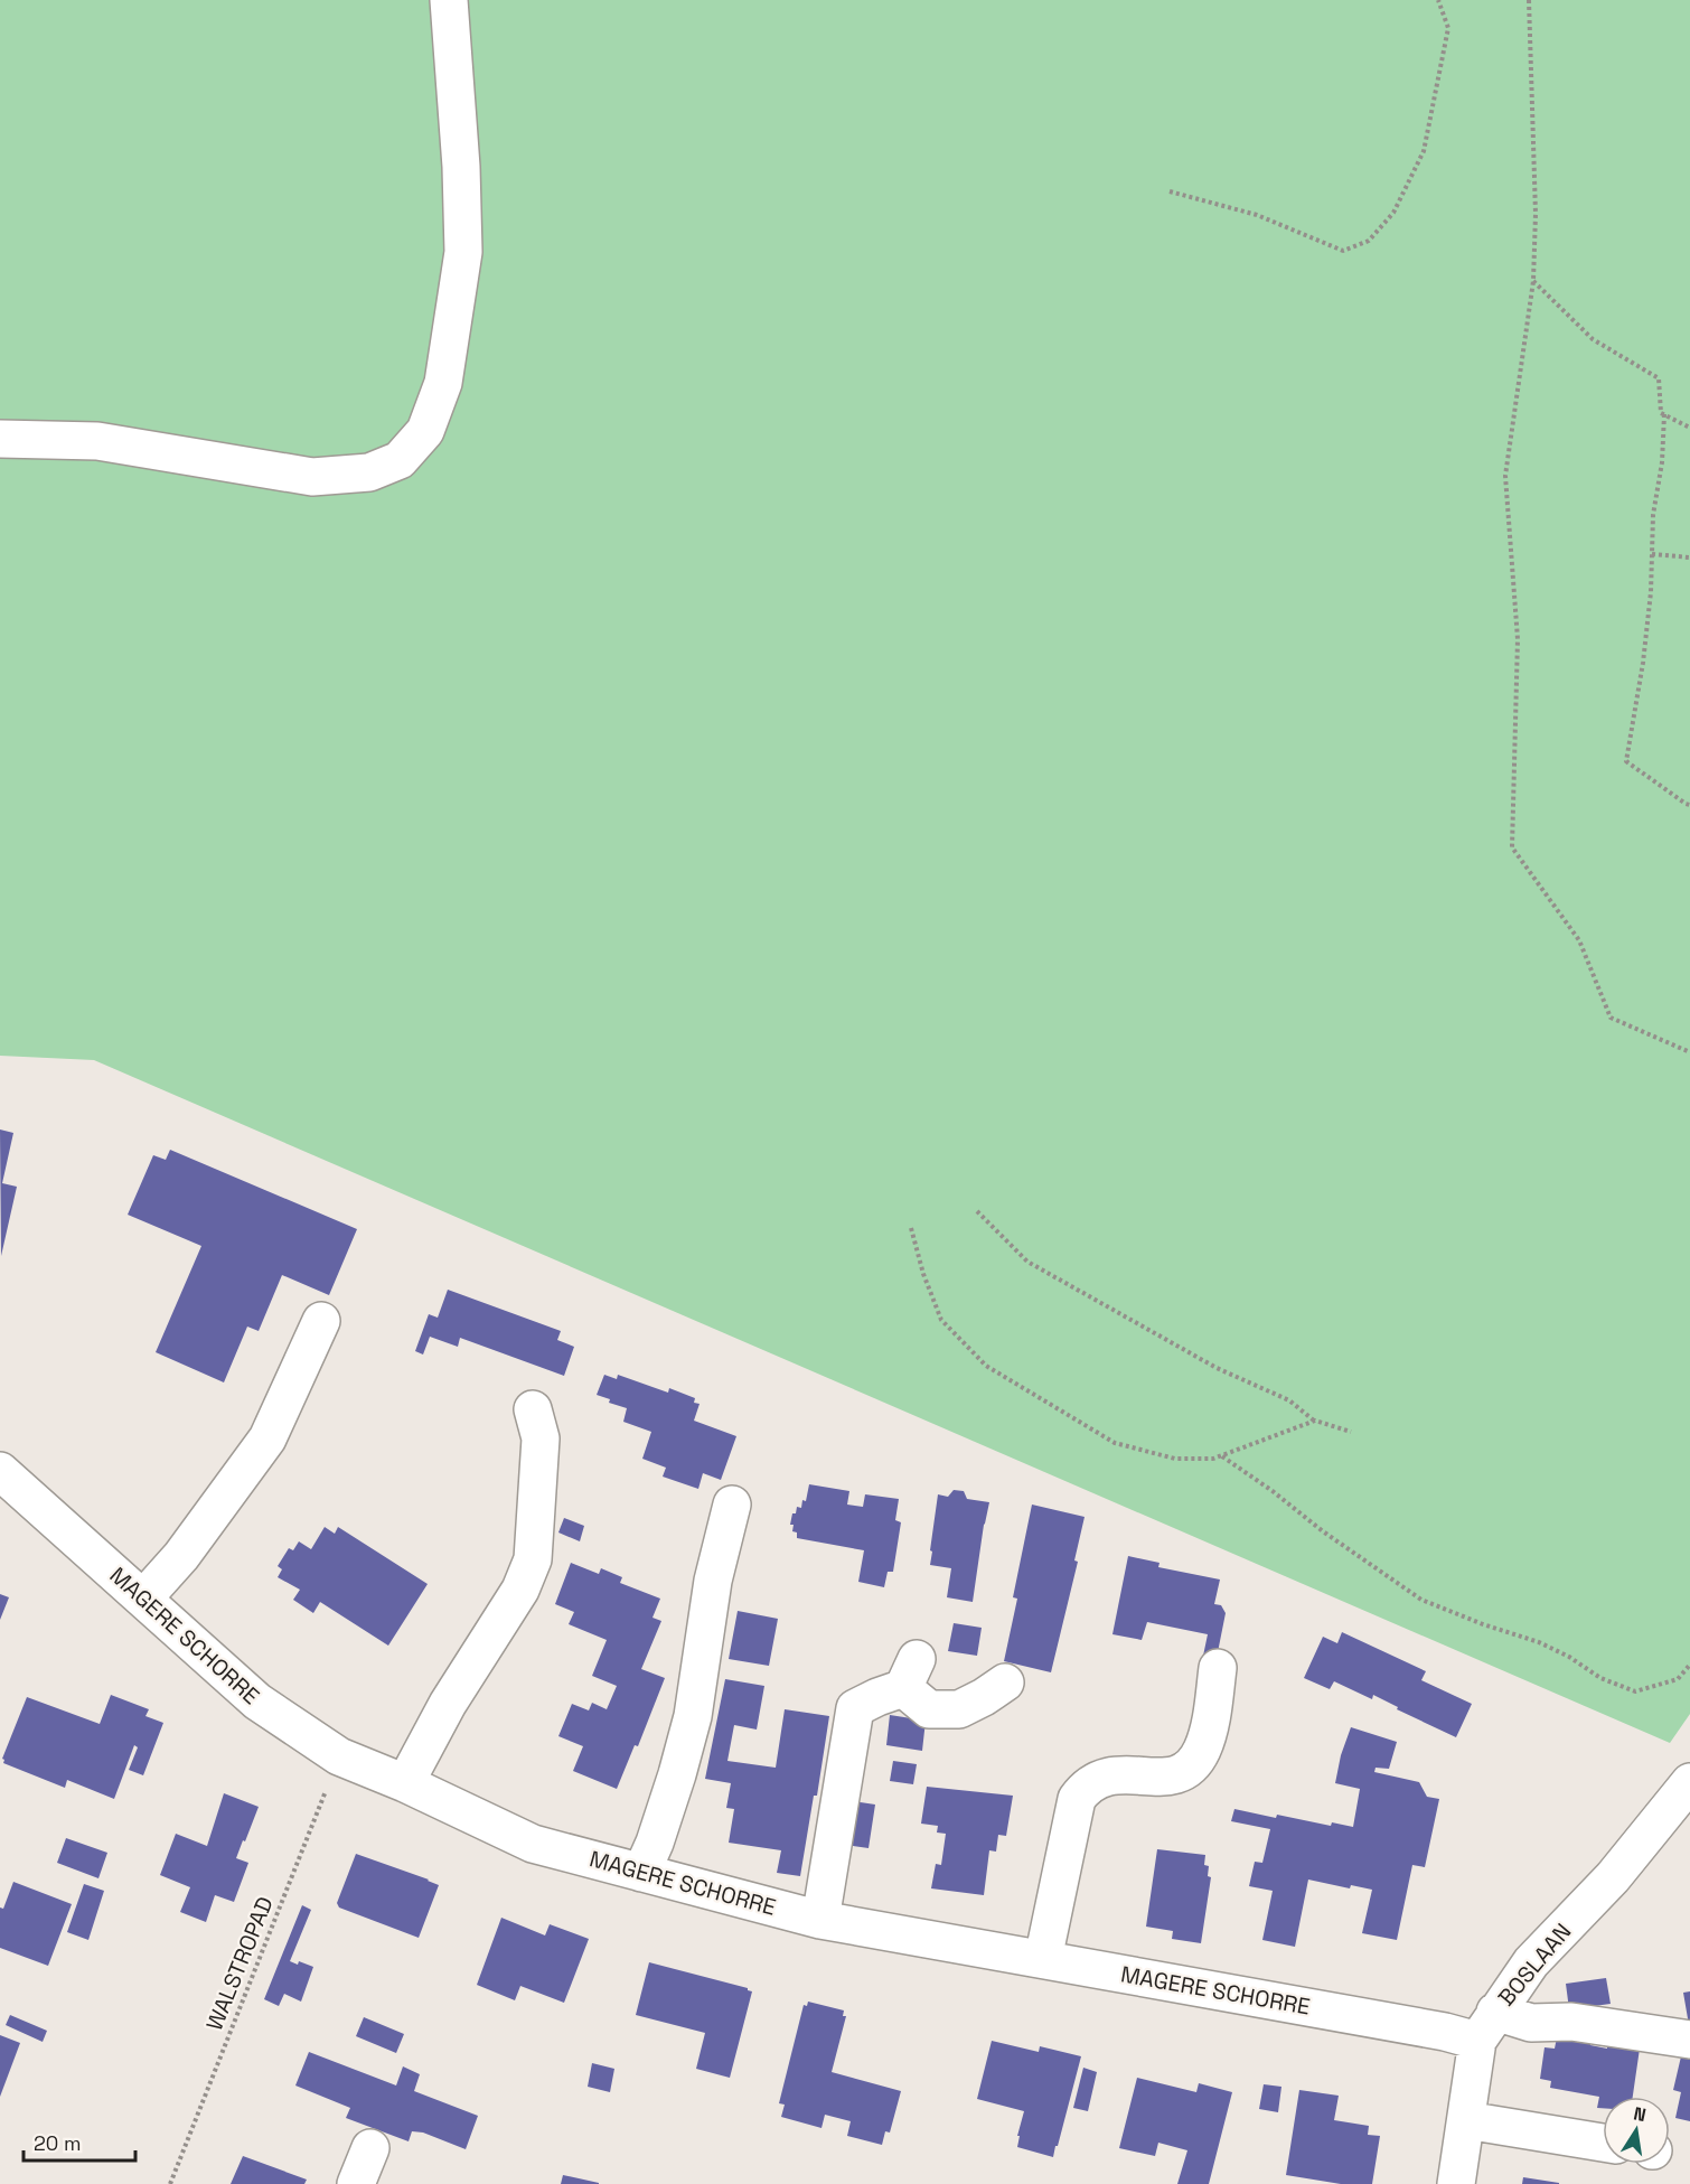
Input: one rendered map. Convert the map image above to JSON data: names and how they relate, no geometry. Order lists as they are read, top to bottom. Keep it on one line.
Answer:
{"streets":{"street":["MAGERE SCHORRE","BOSLAAN"],"path":["WALSTROPAD"]},"crossings":[["MAGERE SCHORRE","WALSTROPAD"],["MAGERE SCHORRE","BOSLAAN"]],"scale_bar":"20 m","north":"top"}
